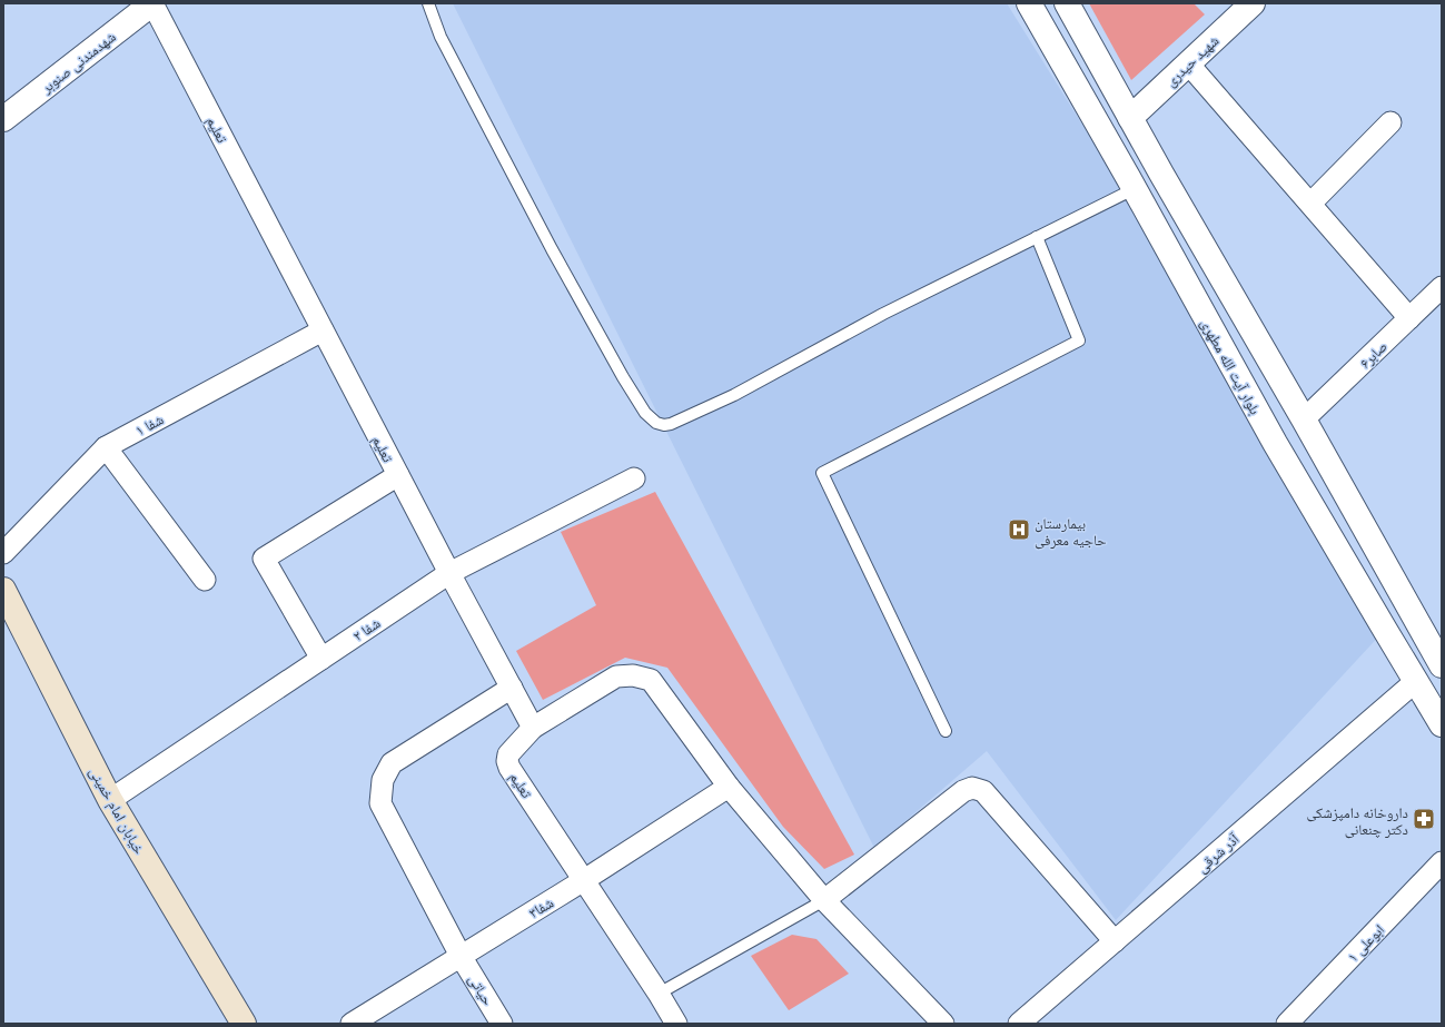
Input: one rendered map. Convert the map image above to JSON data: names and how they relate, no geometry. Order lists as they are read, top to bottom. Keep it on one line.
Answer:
{"streets":{"main road":["خیابان امام خمینی"],"street":["شهید حیدری","شهدمندنی صنوبر","تعلیم","صابر۶","بلوار آیت الله مطهری","شفا ۱","شفا ۲","آذر شرقی","شفا۳","ابوعلی ۱","حیاتی"]},"crossings":[["شهدمندنی صنوبر","تعلیم"],["تعلیم","شفا ۱"],["تعلیم","شفا ۲"],["تعلیم","شفا۳"],["تعلیم","حیاتی"],["بلوار آیت الله مطهری","آذر شرقی"],["شفا ۲","خیابان امام خمینی"],["شفا۳","حیاتی"]],"places":{"hospital":["بیمارستان حاجیه معرفی"],"pharmacy":["داروخانه دامپزشکی دکتر چنعانی"]}}
